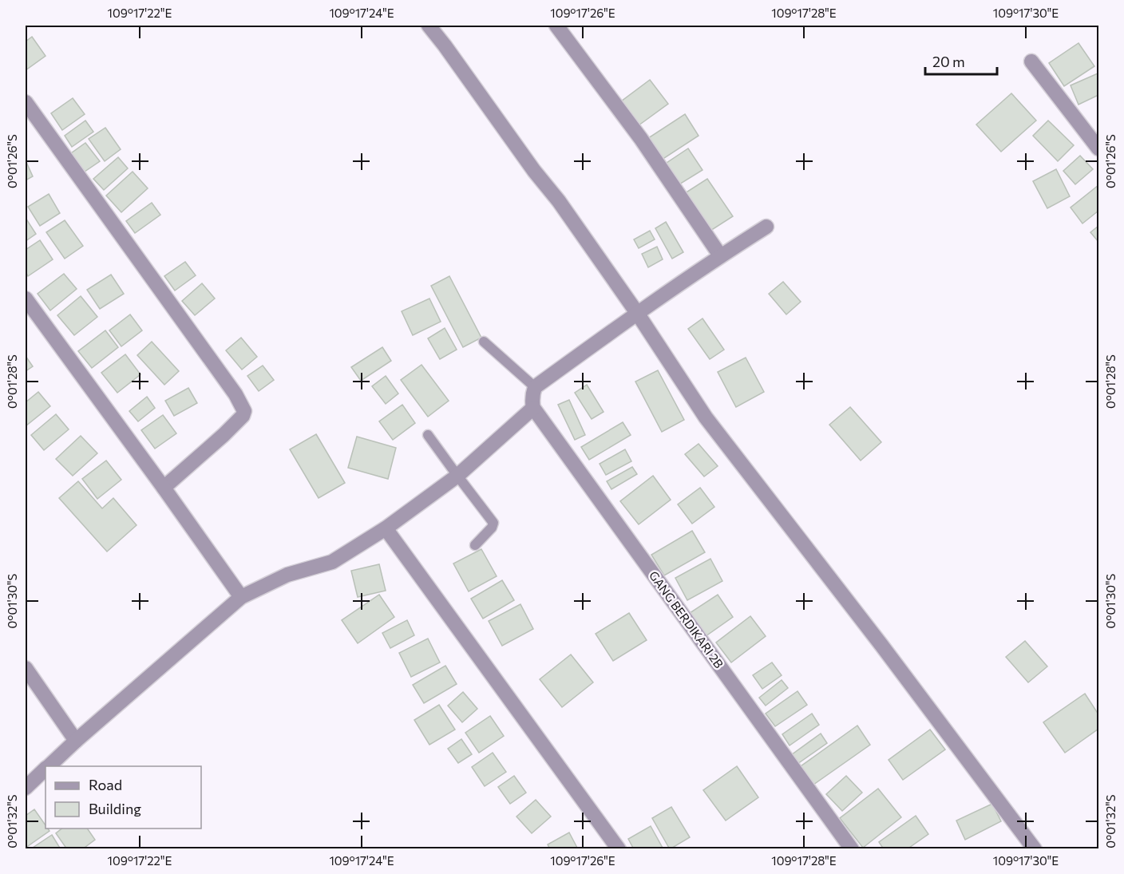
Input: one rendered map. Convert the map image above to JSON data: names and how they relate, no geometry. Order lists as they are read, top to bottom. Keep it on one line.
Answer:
{"streets":{"street":["GANG BERDIKARI 2B"]},"legend":["Road","Building"],"scale_bar":"20 m","coordinates":["109°17'22\"E","109°17'24\"E","109°17'26\"E","109°17'28\"E","109°17'30\"E","0°01'26\"S","0°01'28\"S","0°01'30\"S","0°01'32\"S"]}
